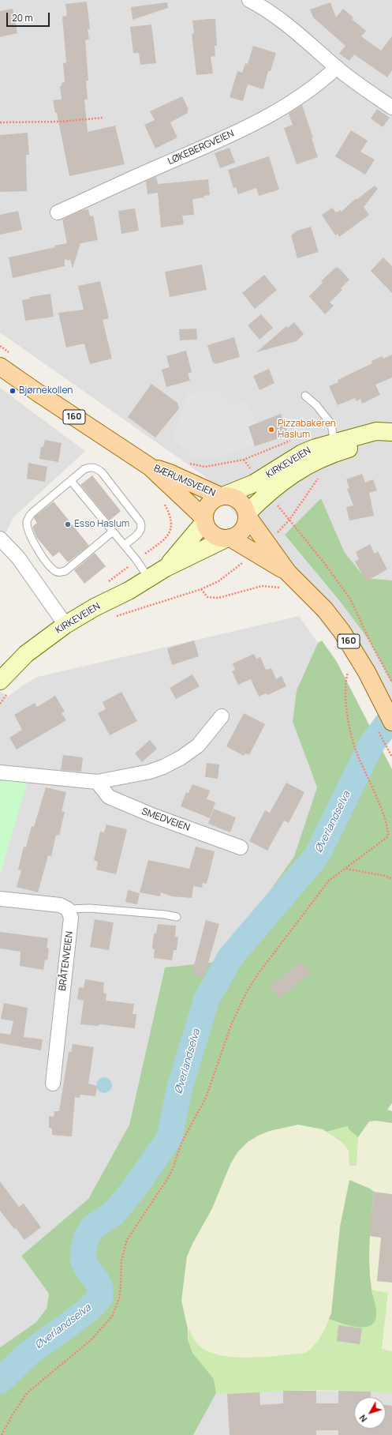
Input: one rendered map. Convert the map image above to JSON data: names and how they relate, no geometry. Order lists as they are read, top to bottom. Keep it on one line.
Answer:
{"streets":{"main road":["160","KIRKEVEIEN","BÆRUMSVEIEN"],"street":["LØKEBERGVEIEN","SMEDVEIEN","BRÅTENVEIEN"]},"crossings":[["160","KIRKEVEIEN"],["160","BÆRUMSVEIEN"],["KIRKEVEIEN","BÆRUMSVEIEN"]],"water":["Øverlandselva"],"places":["Bjørnekollen","Pizzabakeren Haslum","Esso Haslum"],"scale_bar":"20 m","north":"bottom left"}
